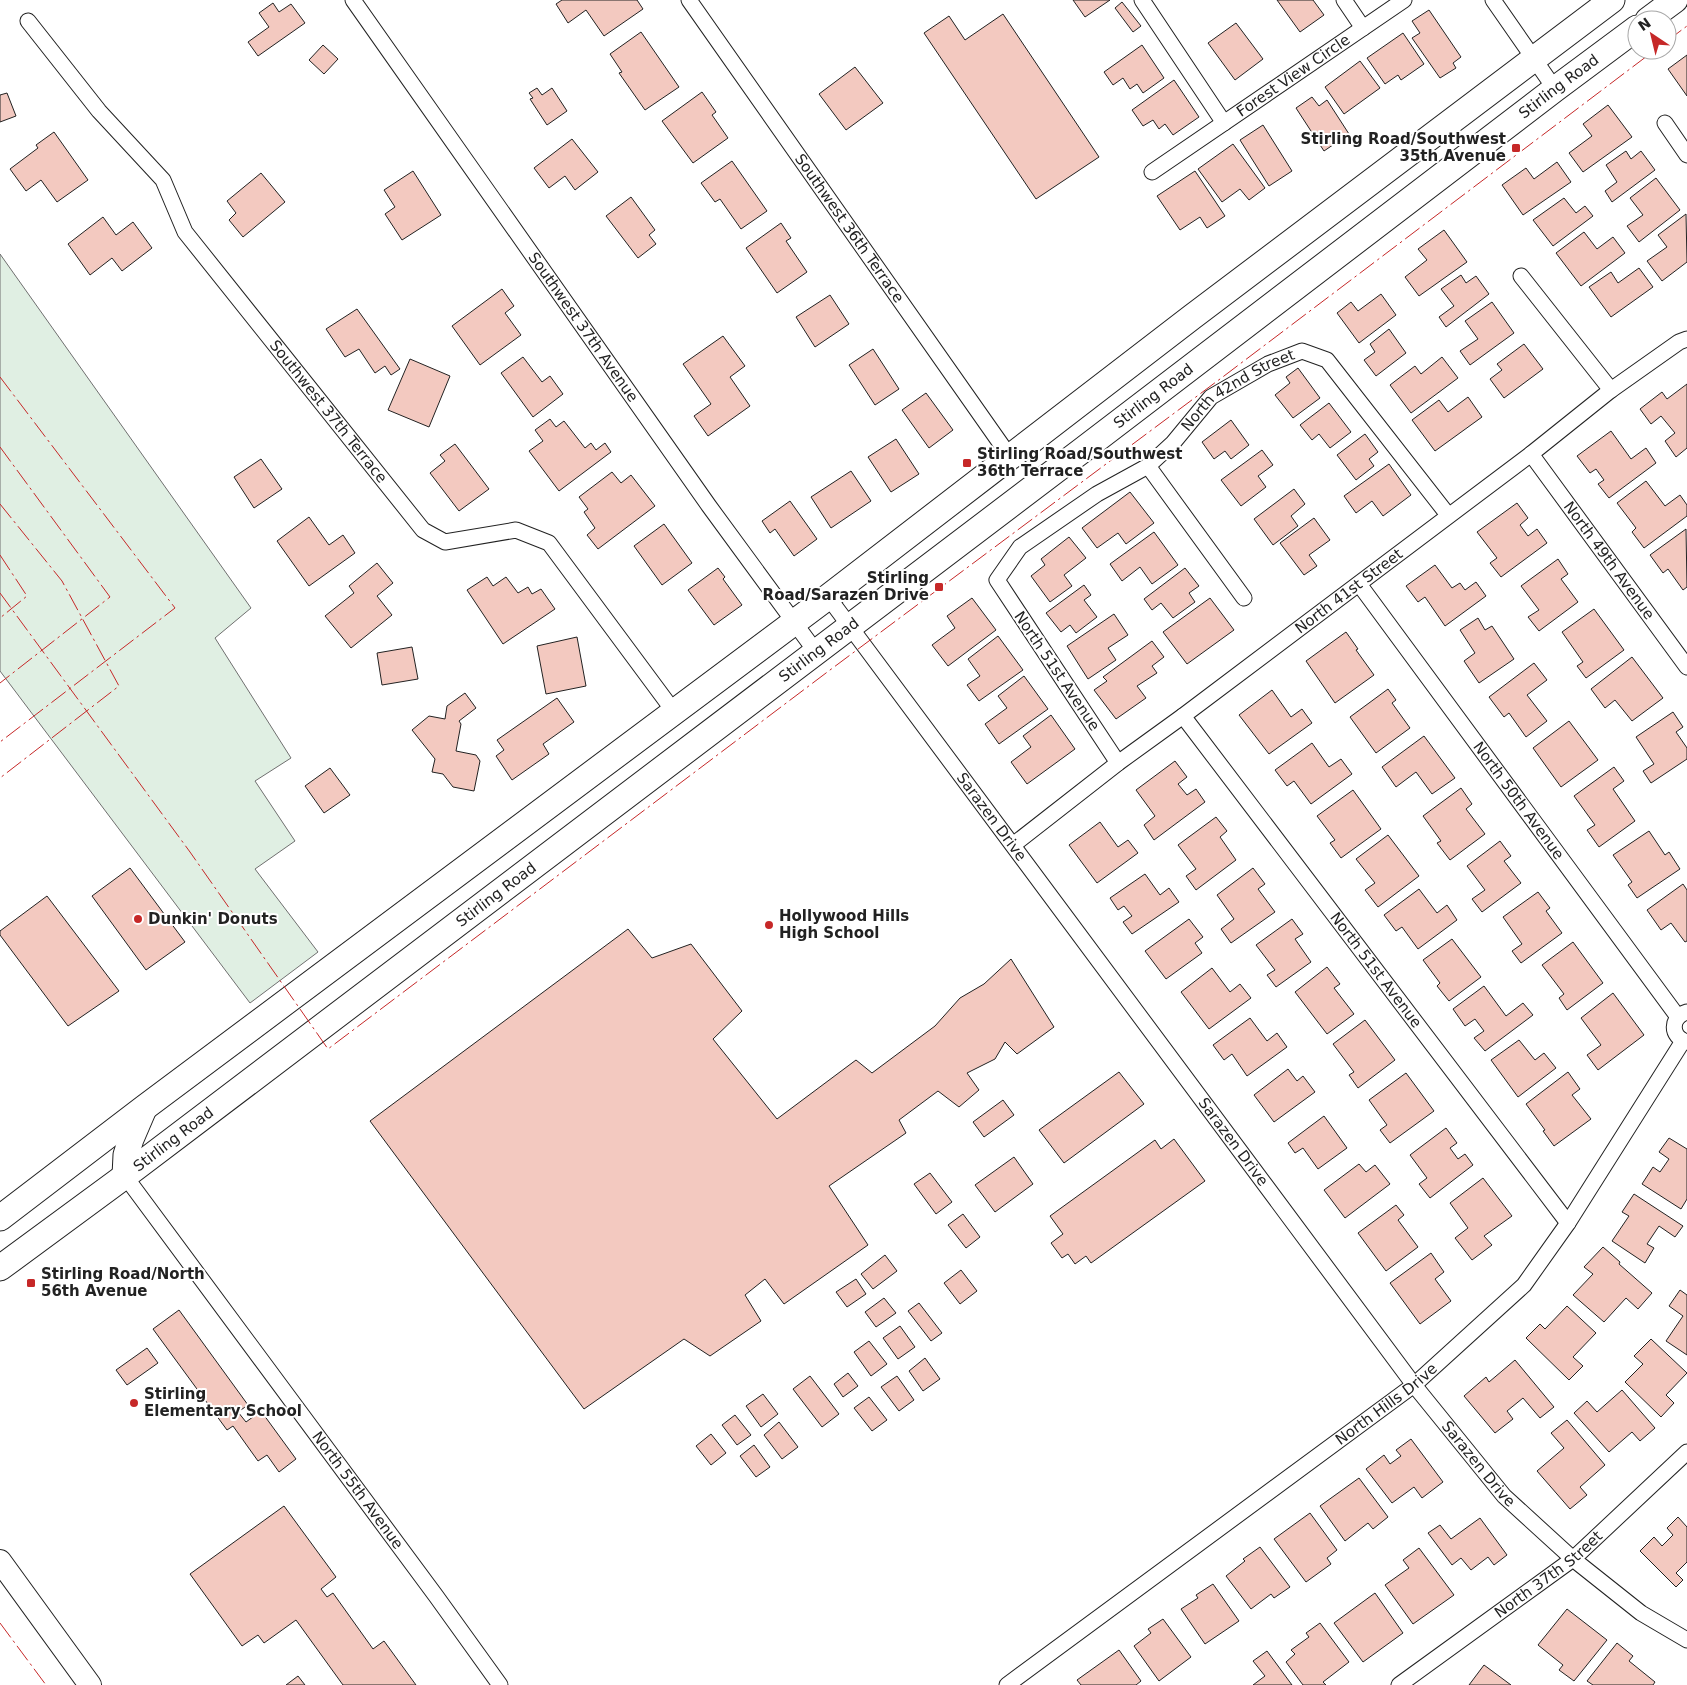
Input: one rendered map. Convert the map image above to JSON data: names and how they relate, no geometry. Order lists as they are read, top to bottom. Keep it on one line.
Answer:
{"streets":{"main road":["Stirling Road"],"street":["Forest View Circle","Southwest 36th Terrace","Southwest 37th Avenue","North 42nd Street","Southwest 37th Terrace","North 49th Avenue","North 41st Street","North 51st Avenue","North 50th Avenue","Sarazen Drive","North Hills Drive","North 55th Avenue","North 37th Street"]},"crossings":[["Stirling Road","Southwest 37th Avenue"],["Stirling Road","Sarazen Drive"],["Stirling Road","North 55th Avenue"],["North 42nd Street","North 41st Street"],["North 42nd Street","North 51st Avenue"],["North 49th Avenue","North 41st Street"],["North 41st Street","North 51st Avenue"],["North 41st Street","North 50th Avenue"],["North 41st Street","Sarazen Drive"],["North 51st Avenue","North Hills Drive"],["Sarazen Drive","North Hills Drive"],["Sarazen Drive","North 37th Street"]],"places":{"transit":["Stirling Road/Southwest 35th Avenue","Stirling Road/Southwest 36th Terrace","Stirling Road/Sarazen Drive","Stirling Road/North 56th Avenue"],"other":["Dunkin' Donuts","Hollywood Hills High School","Stirling Elementary School"]},"north":"top left"}
